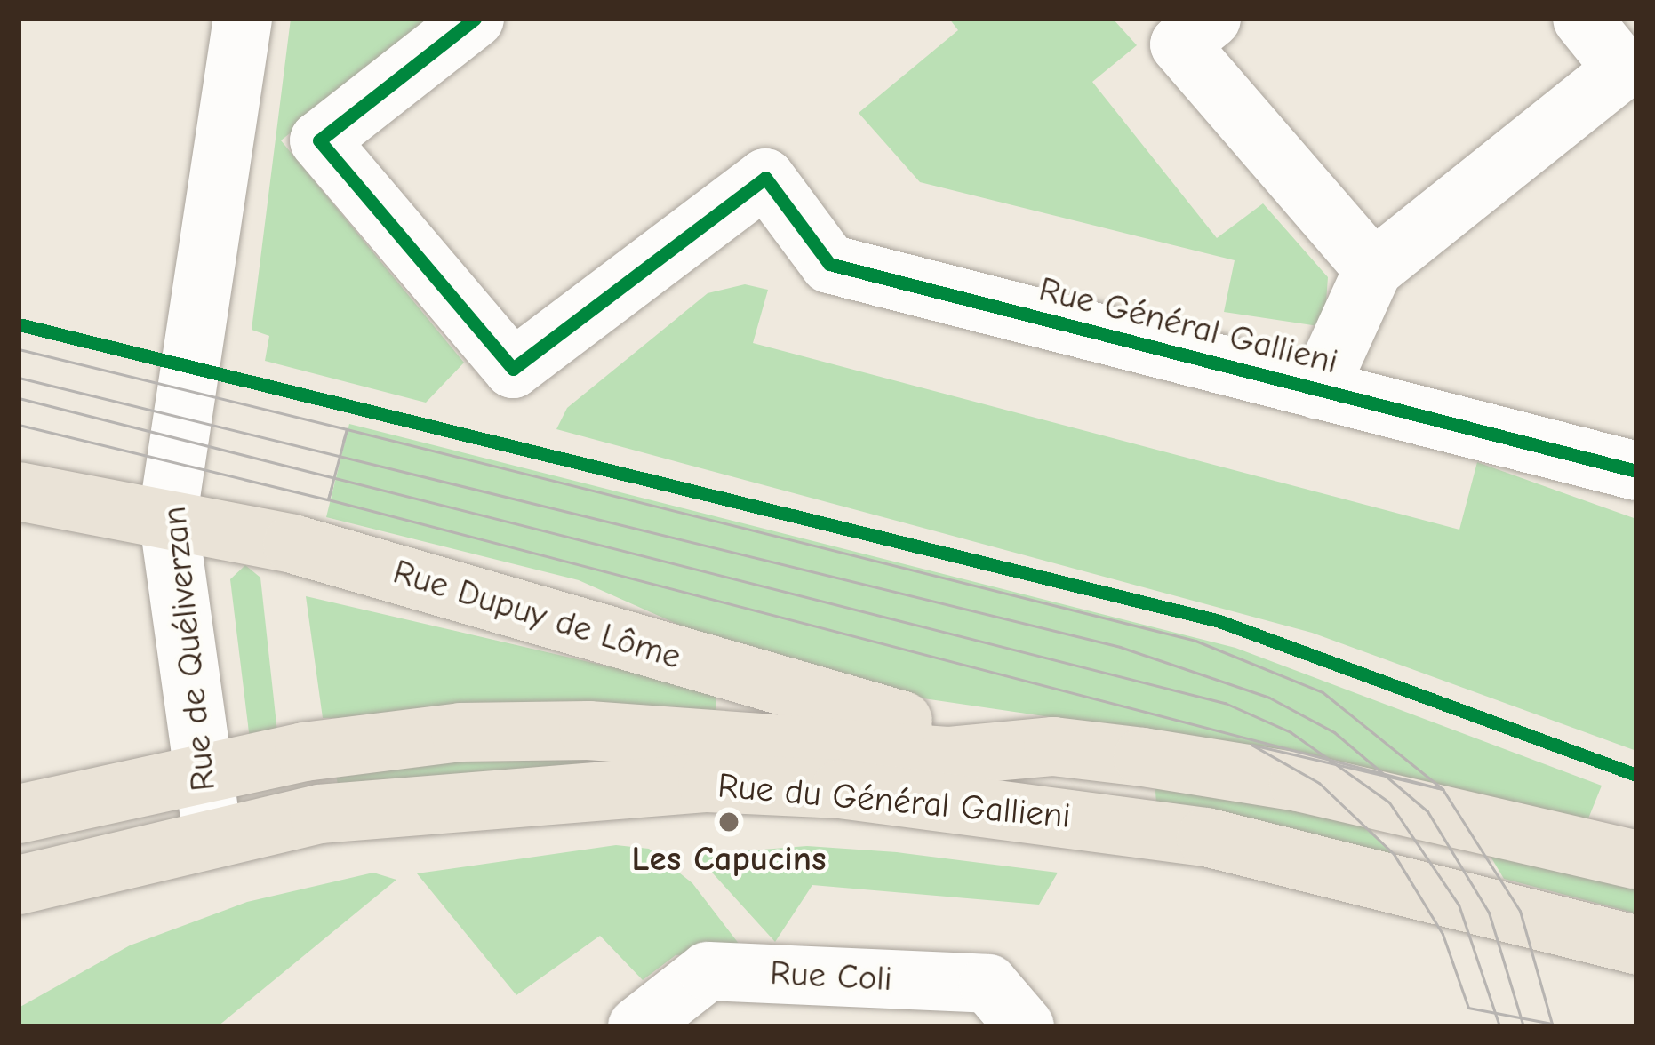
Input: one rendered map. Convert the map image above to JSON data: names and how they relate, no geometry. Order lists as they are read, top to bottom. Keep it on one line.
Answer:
{"streets":{"main road":["Rue Dupuy de Lôme","Rue du Général Gallieni"],"street":["Rue Général Gallieni","Rue de Quéliverzan","Rue Coli"]},"crossings":[["Rue Dupuy de Lôme","Rue de Quéliverzan"],["Rue Dupuy de Lôme","Rue du Général Gallieni"],["Rue de Quéliverzan","Rue du Général Gallieni"]],"places":["Les Capucins"]}
